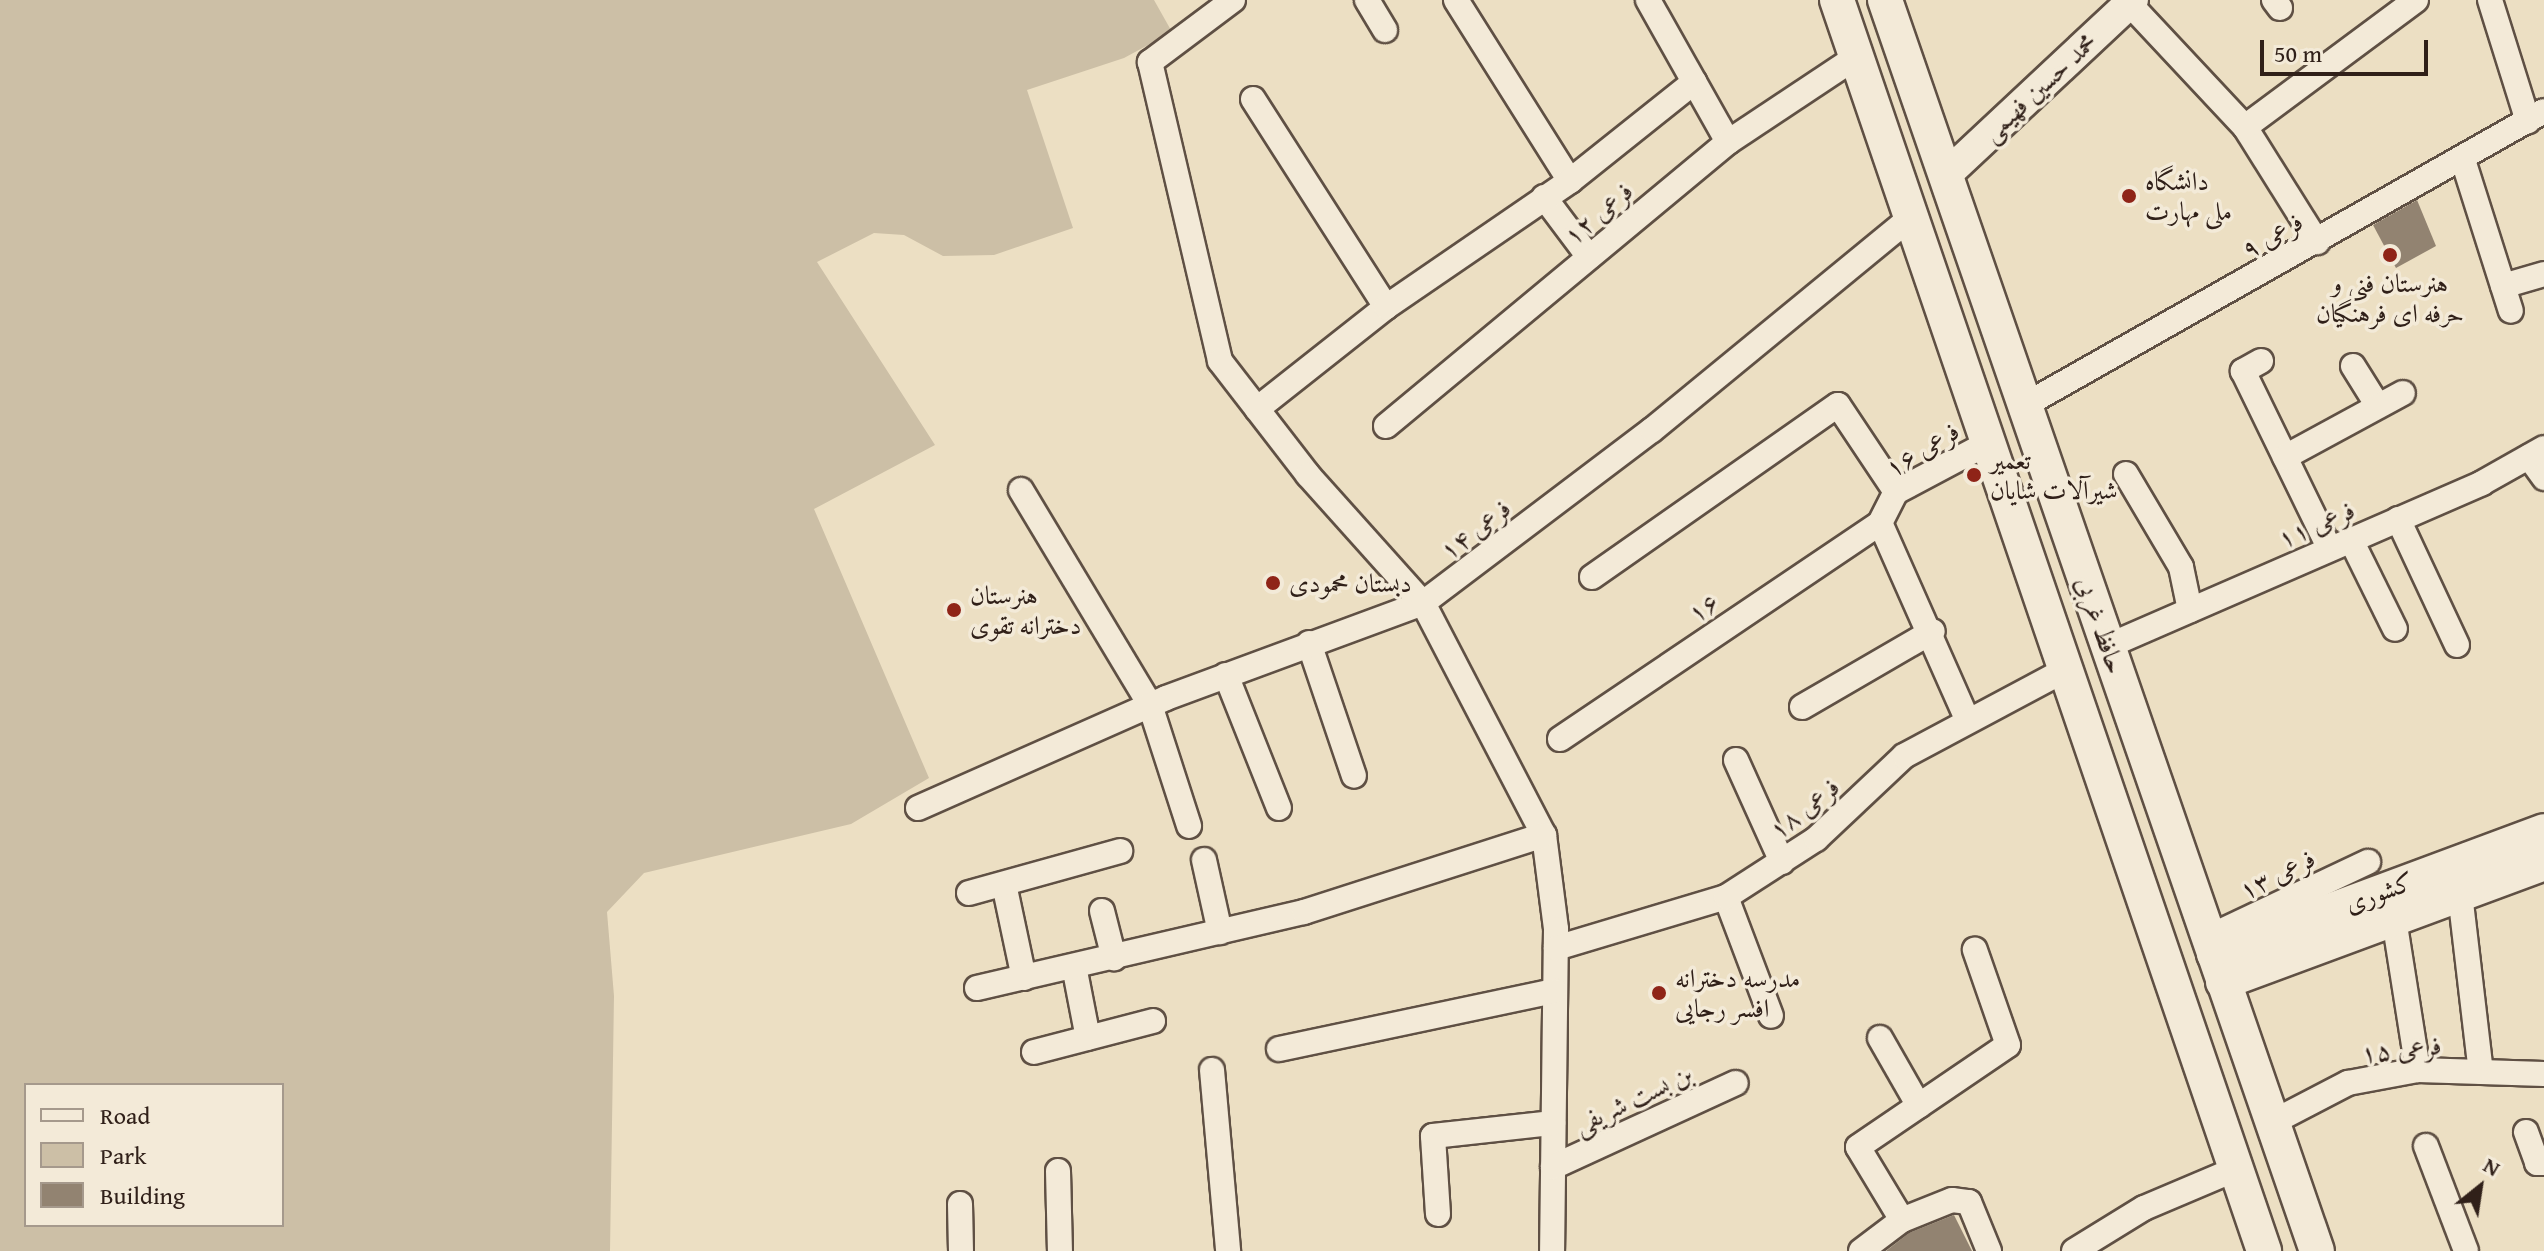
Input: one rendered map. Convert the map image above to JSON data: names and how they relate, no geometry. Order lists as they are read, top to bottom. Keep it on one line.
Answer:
{"streets":{"main road":["حافظ غربی","کشوری"],"street":["محمد حسین فهیمی","فرعی ۱۲","فرعی ۹","فرعی ۱۶","فرعی ۱۱","فرعی ۱۴","۱۶","فرعی ۱۸","فرعی ۱۳","فرعی ۱۵","بن بست شریفی"]},"crossings":[["محمد حسین فهیمی","حافظ غربی"],["فرعی ۱۲","حافظ غربی"],["فرعی ۹","حافظ غربی"],["فرعی ۱۶","۱۶"],["فرعی ۱۶","حافظ غربی"],["فرعی ۱۱","حافظ غربی"],["فرعی ۱۴","حافظ غربی"],["حافظ غربی","فرعی ۱۸"],["حافظ غربی","فرعی ۱۳"],["حافظ غربی","کشوری"],["حافظ غربی","فرعی ۱۵"],["فرعی ۱۳","کشوری"]],"places":["دانشگاه ملی مهارت","هنرستان فنی و حرفه ای فرهنگیان","تعمیر شیرآلات شایان","دبستان محمودی","هنرستان دخترانه تقوی","مدرسه دخترانه افسر رجایی"],"legend":["Road","Park","Building"],"scale_bar":"50 m","north":"top right"}
